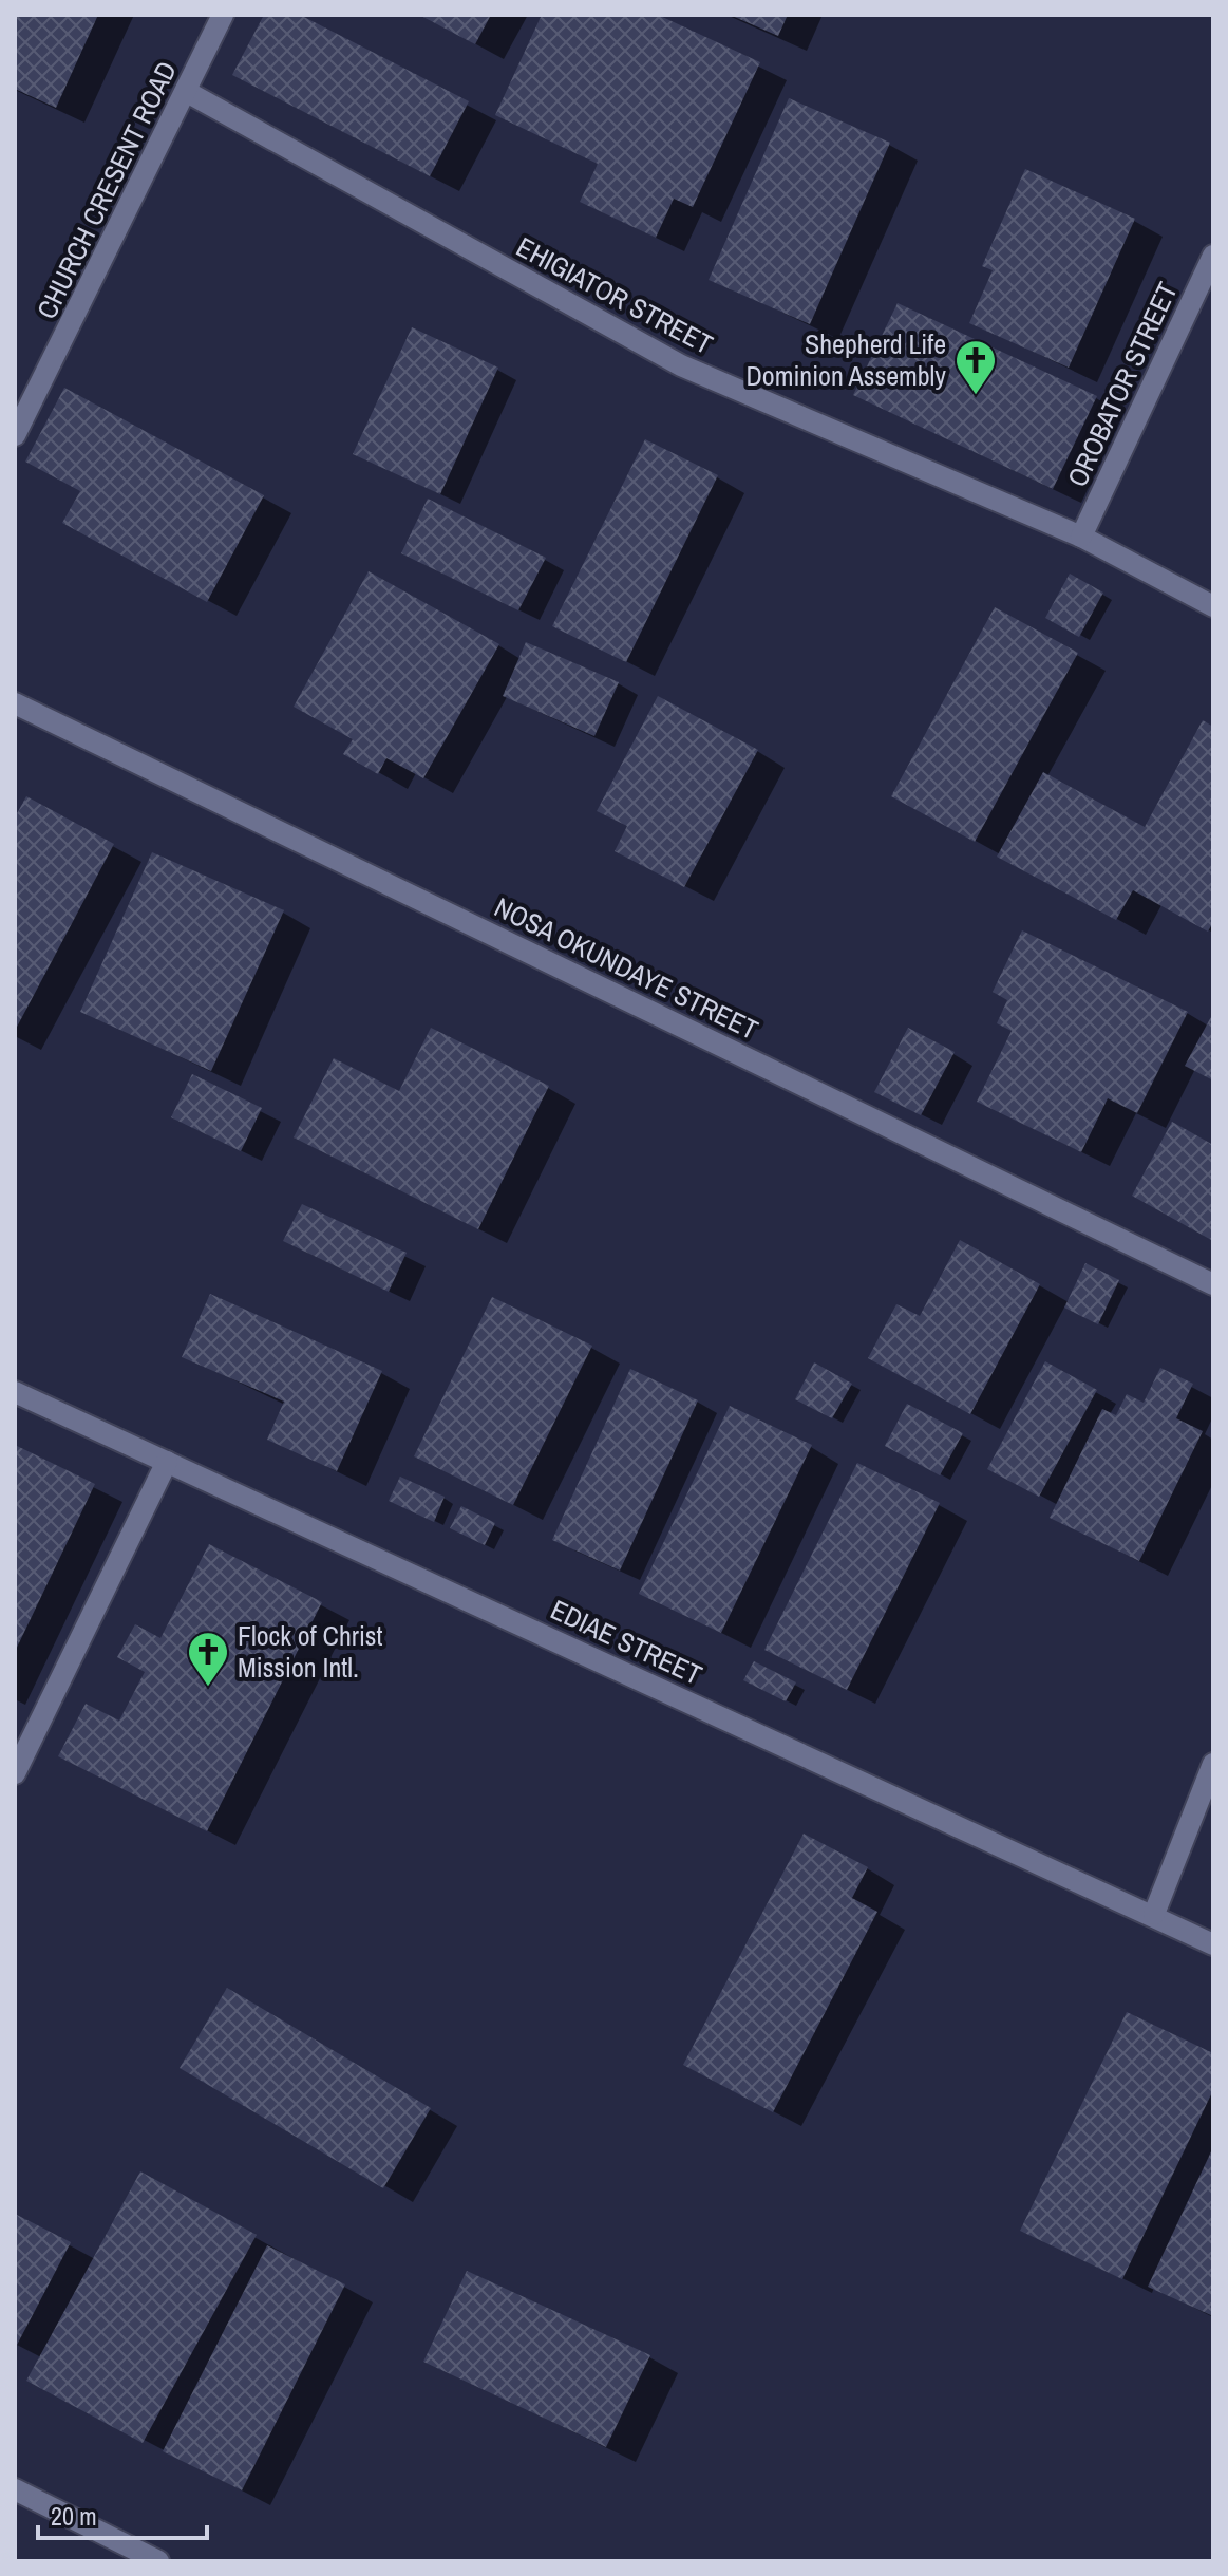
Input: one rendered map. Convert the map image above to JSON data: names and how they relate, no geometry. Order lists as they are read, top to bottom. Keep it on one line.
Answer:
{"streets":{"street":["CHURCH CRESENT ROAD","EHIGIATOR STREET","OROBATOR STREET","NOSA OKUNDAYE STREET","EDIAE STREET"]},"crossings":[["CHURCH CRESENT ROAD","EHIGIATOR STREET"],["EHIGIATOR STREET","OROBATOR STREET"]],"places":{"church":["Shepherd Life Dominion Assembly","Flock of Christ Mission Intl."]},"scale_bar":"20 m"}
